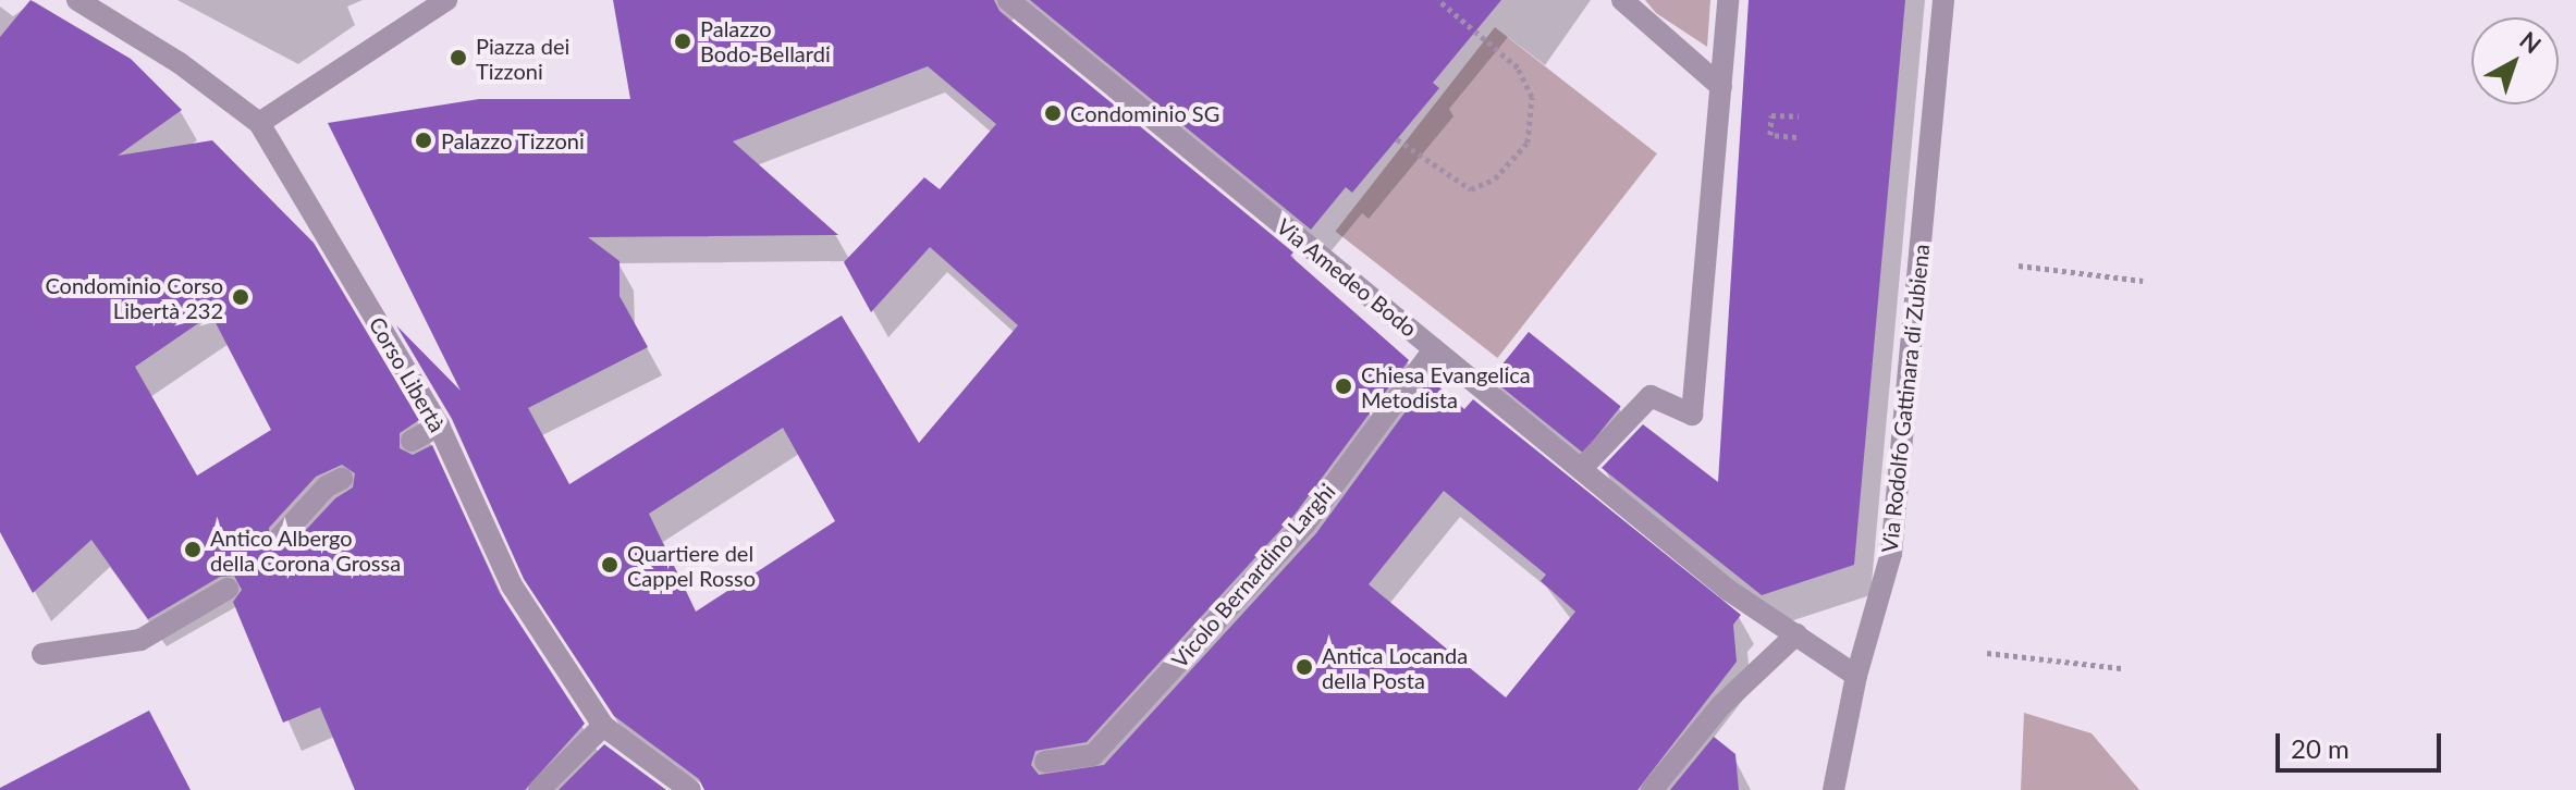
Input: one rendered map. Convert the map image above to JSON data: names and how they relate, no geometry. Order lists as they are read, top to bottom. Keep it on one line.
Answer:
{"streets":{"street":["Via Amedeo Bodo","Corso Libertà","Via Rodolfo Gattinara di Zubiena","Vicolo Bernardino Larghi"]},"crossings":[["Via Amedeo Bodo","Via Rodolfo Gattinara di Zubiena"],["Via Amedeo Bodo","Vicolo Bernardino Larghi"]],"places":["Palazzo Bodo-Bellardi","Piazza dei Tizzoni","Condominio SG","Palazzo Tizzoni","Condominio Corso Libertà 232","Chiesa Evangelica Metodista","Antico Albergo della Corona Grossa","Quartiere del Cappel Rosso","Antica Locanda della Posta"],"scale_bar":"20 m","north":"top right"}
